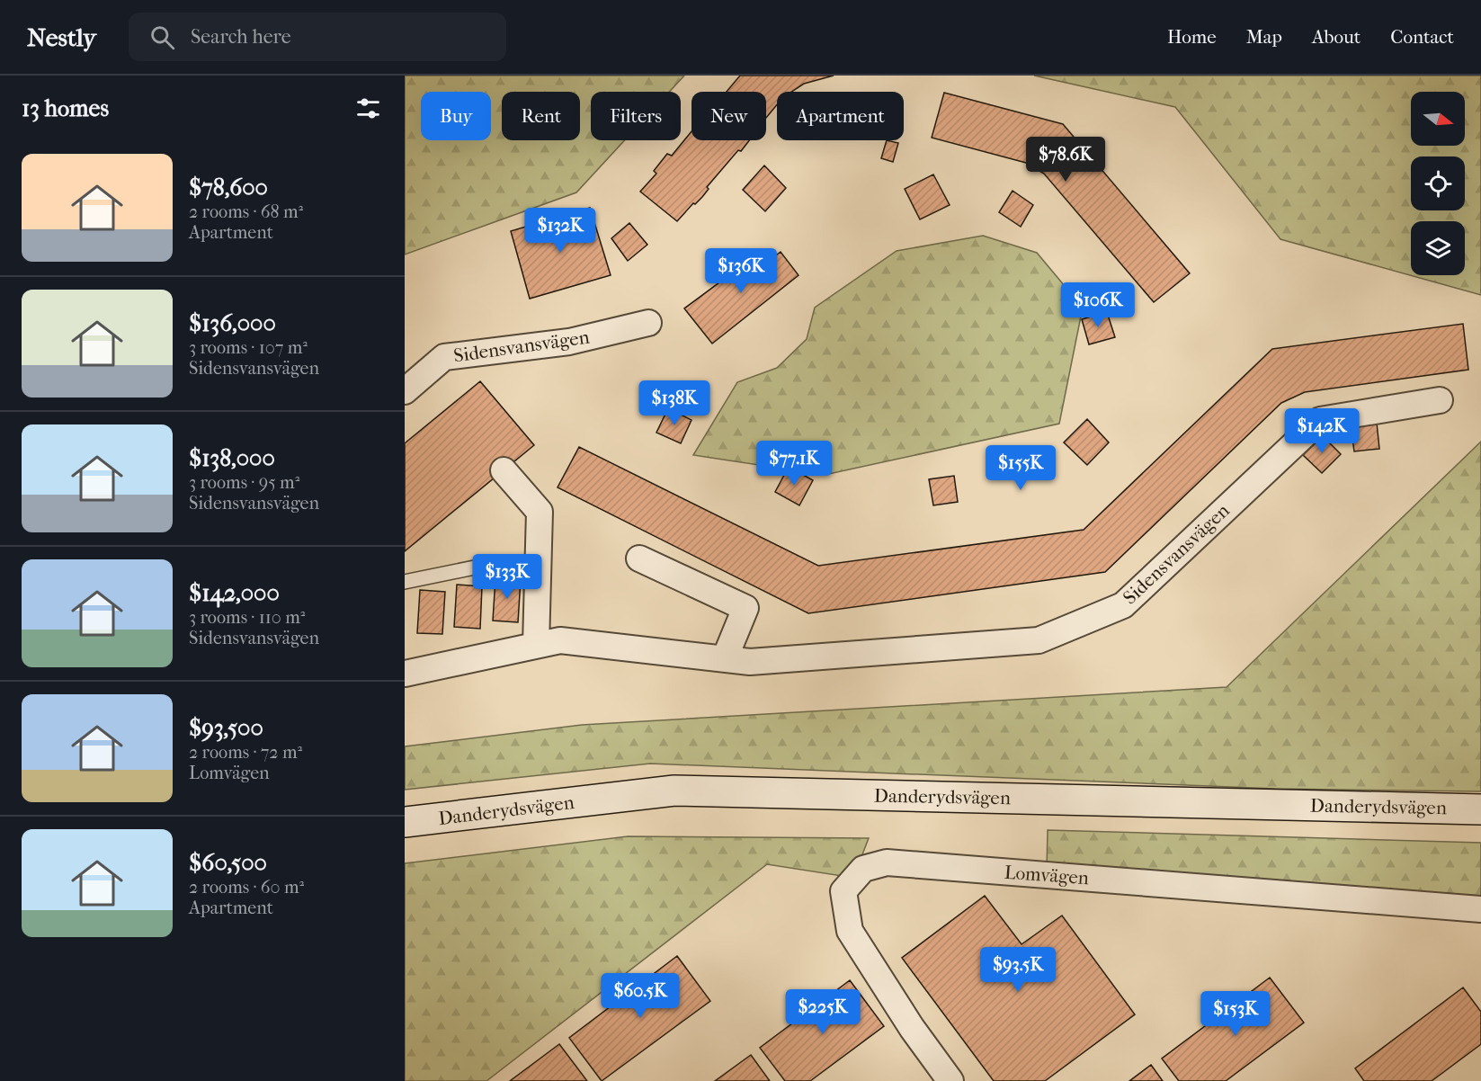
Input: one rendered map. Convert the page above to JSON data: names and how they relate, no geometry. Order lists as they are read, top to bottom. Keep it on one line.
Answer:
{"streets":{"main road":["Danderydsvägen"],"street":["Sidensvansvägen","Lomvägen"]},"north":"right","page":{"header":"Nestly","search":"Search here","nav":["Home","Map","About","Contact"],"heading":"13 homes","chip":["Buy","Rent","Filters","New","Apartment"],"price":["$78.6K","$132K","$136K","$106K","$138K","$142K","$77.1K","$155K","$133K","$93.5K","$60.5K","$225K","$153K"],"list":[{"name":"$78,600","note":"2 rooms · 68 m² · Apartment"},{"name":"$136,000","note":"3 rooms · 107 m² · Sidensvansvägen"},{"name":"$138,000","note":"3 rooms · 95 m² · Sidensvansvägen"},{"name":"$142,000","note":"3 rooms · 110 m² · Sidensvansvägen"},{"name":"$93,500","note":"2 rooms · 72 m² · Lomvägen"},{"name":"$60,500","note":"2 rooms · 60 m² · Apartment"}]}}
